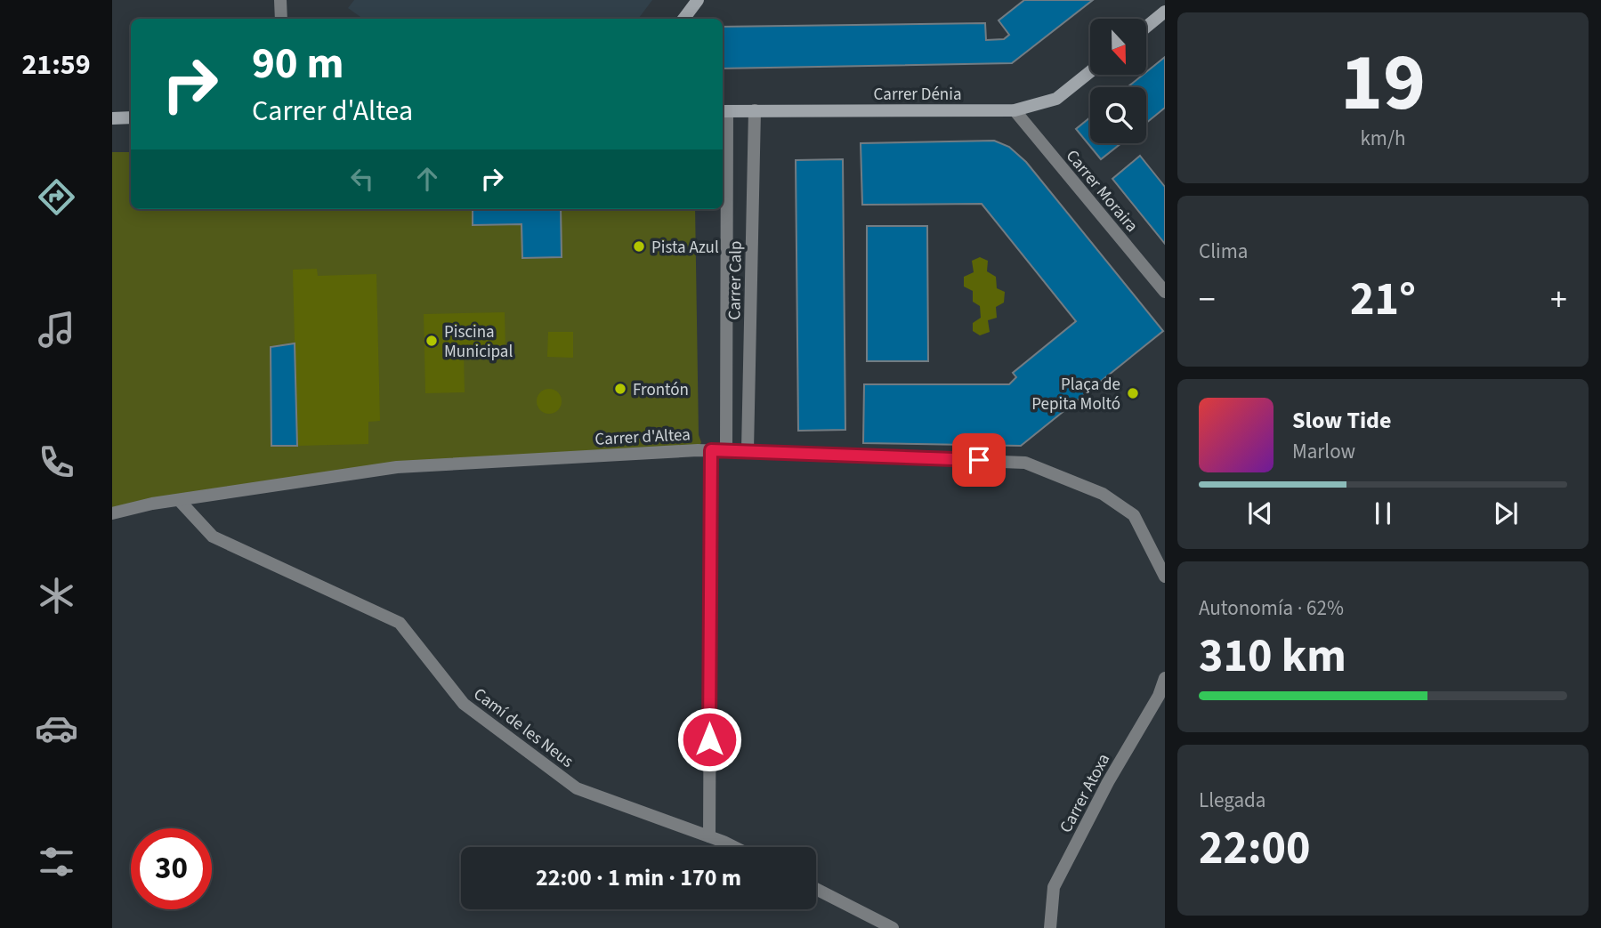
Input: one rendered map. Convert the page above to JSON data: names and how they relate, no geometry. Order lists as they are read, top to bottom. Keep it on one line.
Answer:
{"streets":{"street":["Carrer Dénia","Carrer Moraira","Carrer Calp","Carrer d'Altea","Camí de les Neus","Carrer Atoxa"]},"crossings":[["Carrer Dénia","Carrer Moraira"],["Carrer Dénia","Carrer Calp"],["Carrer Calp","Carrer d'Altea"],["Carrer d'Altea","Camí de les Neus"]],"places":["Pista Azul","Piscina Municipal","Frontón","Plaça de Pepita Moltó"],"north":"bottom","page":{"tabs":"21:59","tile":[["19","km/h"],"Clima",["Autonomía · 62%","310 km"],["Llegada","22:00"]],"turn":["90 m","Carrer d'Altea"],"heat":["−","21°","+"],"song":["Slow Tide","Marlow"],"limit":"30","trip":"22:00 · 1 min · 170 m"}}
